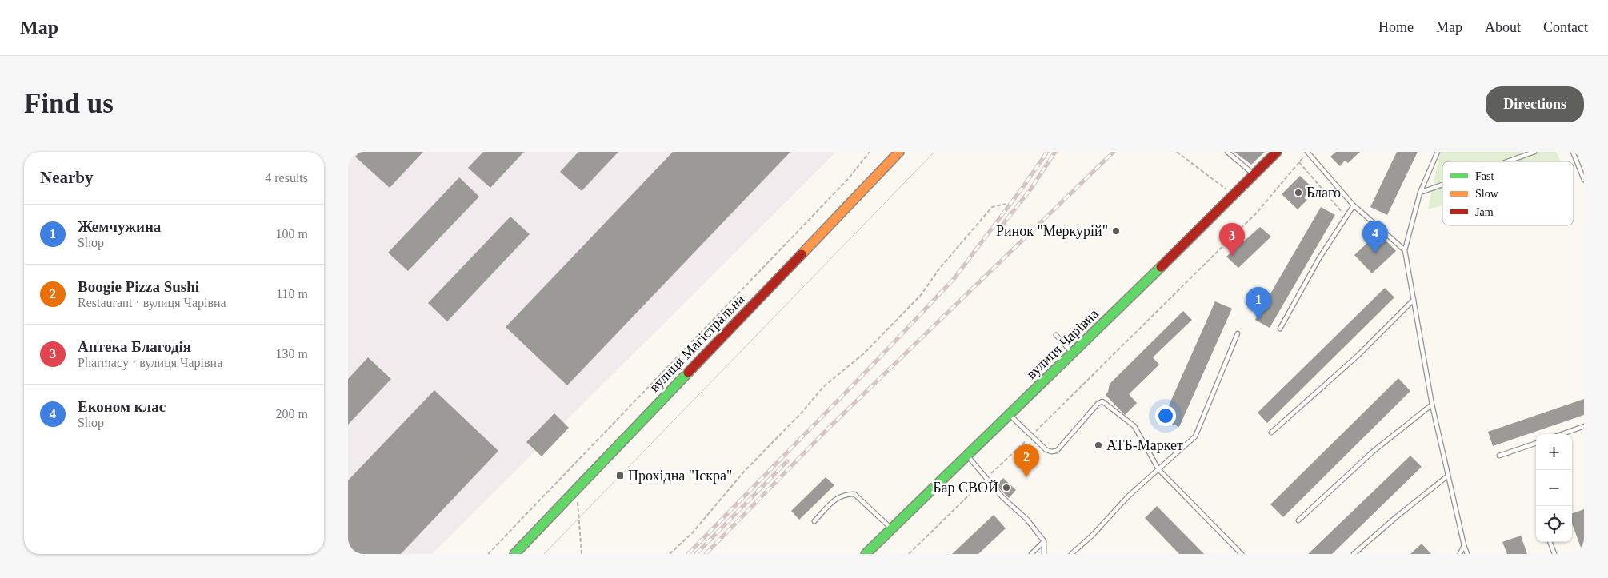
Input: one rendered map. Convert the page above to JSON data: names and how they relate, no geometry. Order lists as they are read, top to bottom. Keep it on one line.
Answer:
{"streets":{"main road":["вулиця Магістральна","вулиця Чарівна"]},"places":{"other":["Благо","Ринок \"Меркурій\"","АТБ-Маркет","Бар СВОЙ"],"transit":["Прохідна \"Іскра\""]},"legend":["Fast","Slow","Jam"],"page":{"header":"Map","nav":["Home","Map","About","Contact"],"buttons":"Directions","title":"Find us","heading":["Nearby","4 results"],"list":[{"mark":"1","name":"Жемчужина","note":"Shop","value":"100 m"},{"mark":"2","name":"Boogie Pizza Sushi","note":"Restaurant · вулиця Чарівна","value":"110 m"},{"mark":"3","name":"Аптека Благодія","note":"Pharmacy · вулиця Чарівна","value":"130 m"},{"mark":"4","name":"Економ клас","note":"Shop","value":"200 m"}],"pins":["4","3","1","2"],"map_buttons":["+","−"]}}
